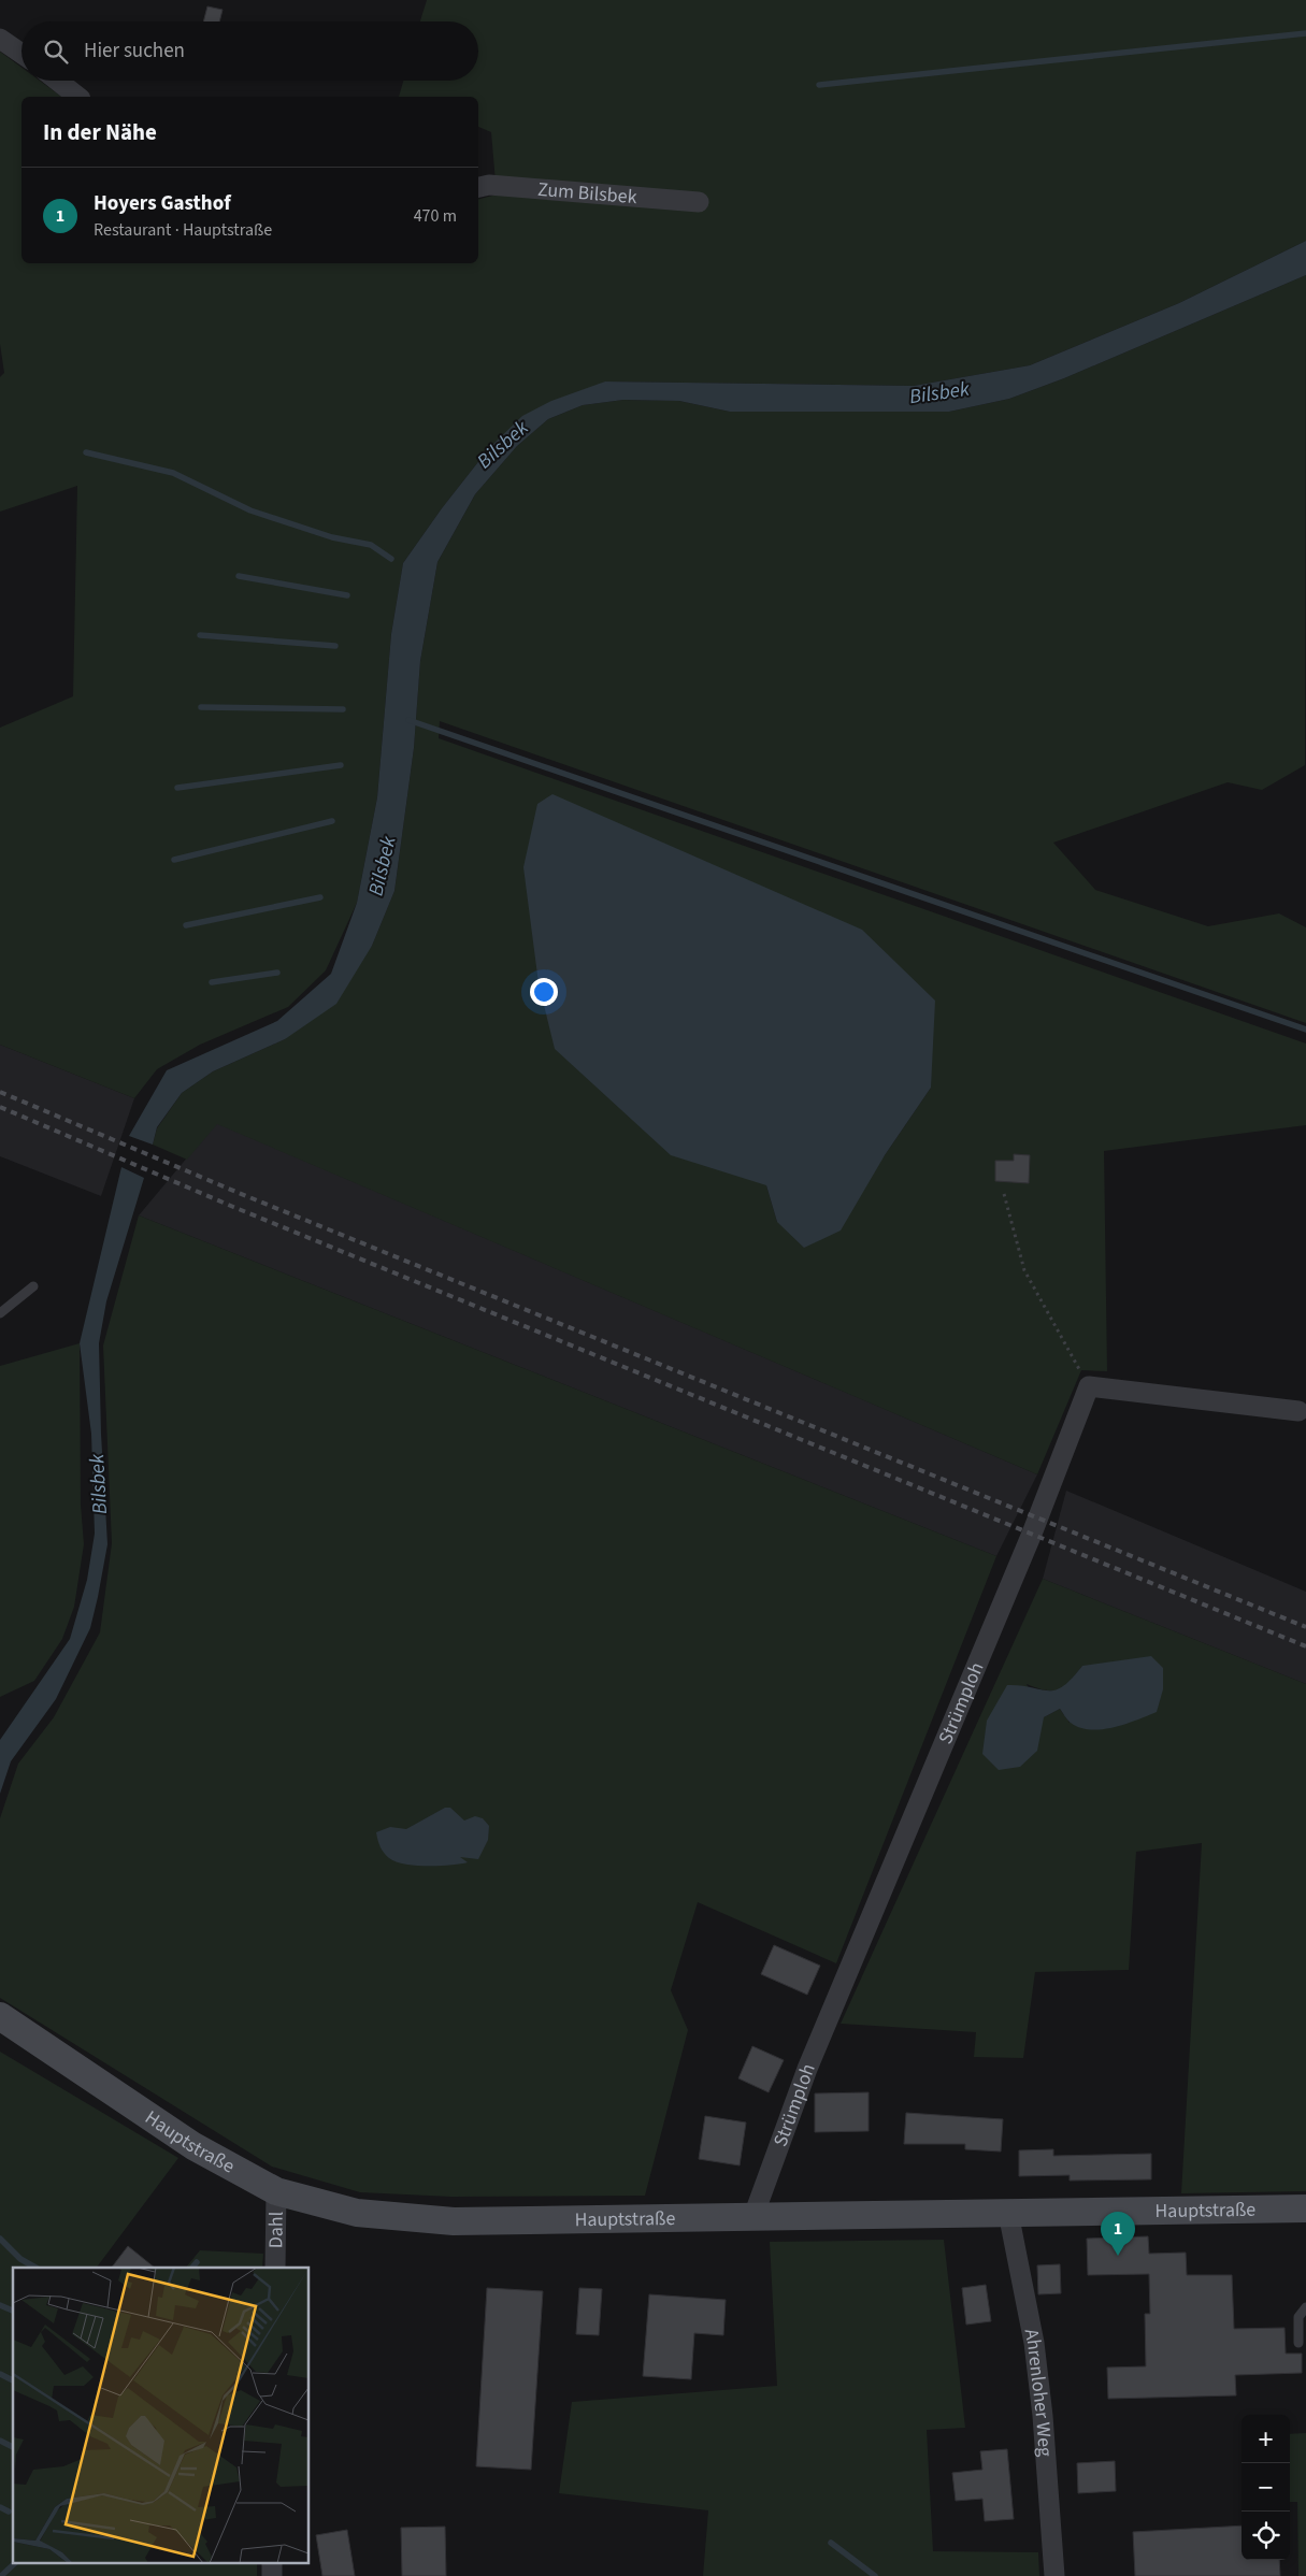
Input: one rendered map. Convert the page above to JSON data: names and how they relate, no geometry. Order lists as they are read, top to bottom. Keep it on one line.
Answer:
{"streets":{"main road":["Hauptstraße"],"street":["Zum Bilsbek","Strümploh","Dahl","Ahrenloher Weg"]},"crossings":[["Strümploh","Hauptstraße"],["Hauptstraße","Dahl"],["Hauptstraße","Ahrenloher Weg"]],"water":["Bilsbek"],"page":{"search":"Hier suchen","heading":"In der Nähe","list":[{"mark":"1","name":"Hoyers Gasthof","note":"Restaurant · Hauptstraße","value":"470 m"}],"pins":"1","map_buttons":["+","−"]}}
